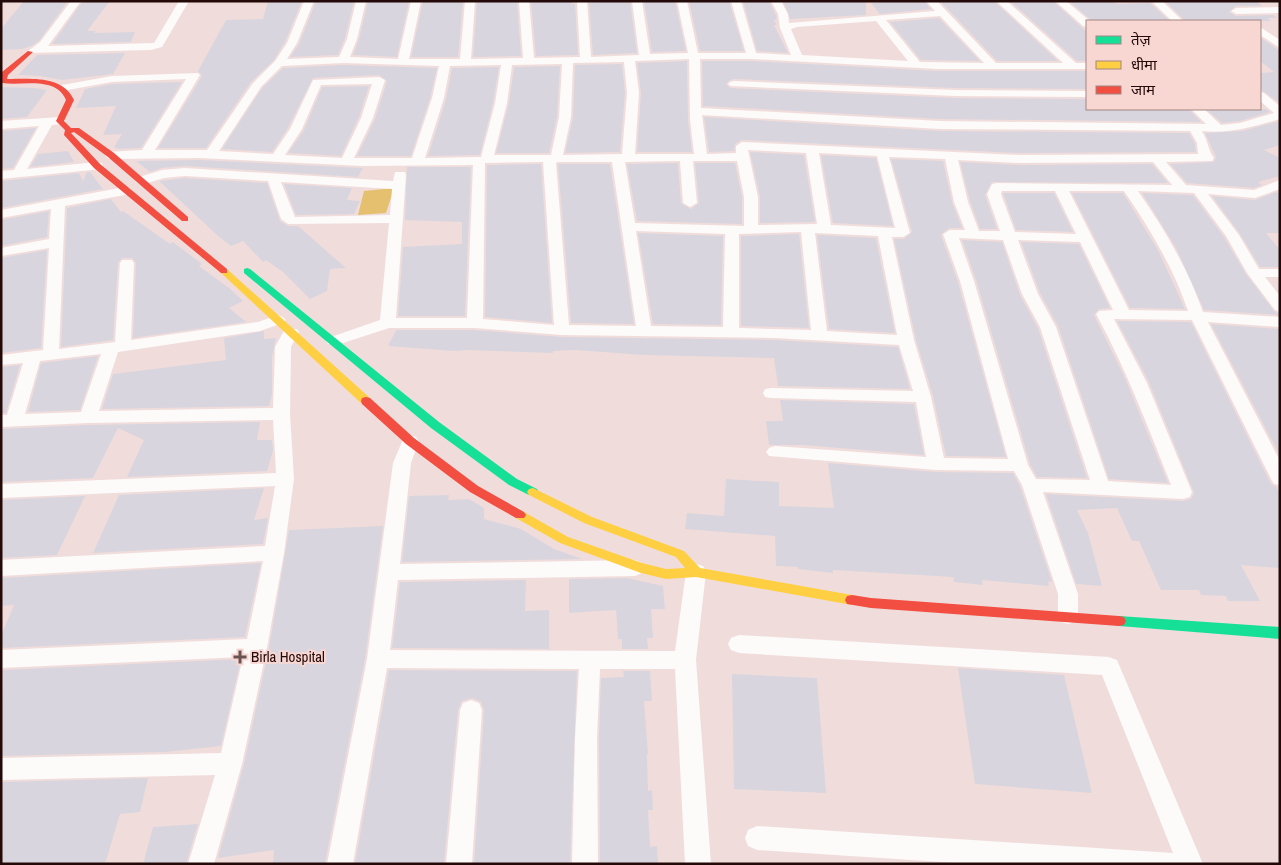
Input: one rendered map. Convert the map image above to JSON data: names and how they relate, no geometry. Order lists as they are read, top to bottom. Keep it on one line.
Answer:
{"places":{"health":["Birla Hospital"]},"legend":["तेज़","धीमा","जाम"]}
